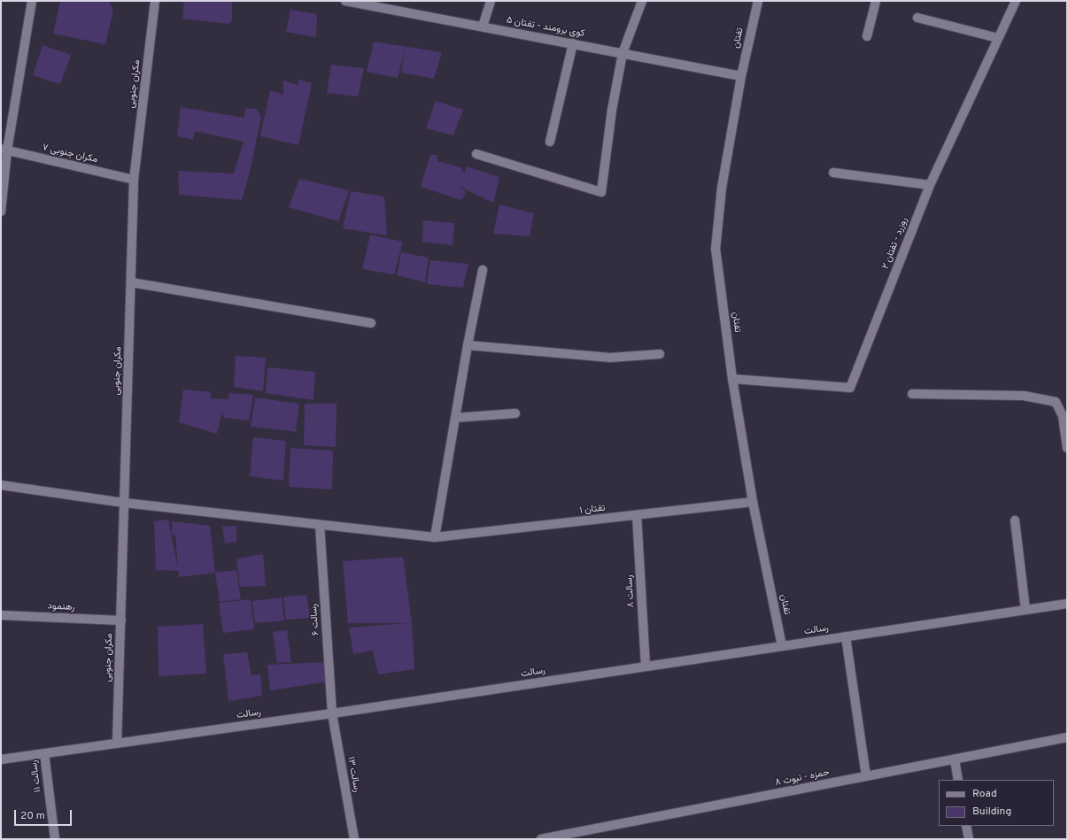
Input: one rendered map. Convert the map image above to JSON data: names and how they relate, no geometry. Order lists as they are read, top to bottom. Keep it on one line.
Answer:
{"streets":{"street":["کوی برومند - تفتان ۵","تفتان","مکران جنوبی","مکران جنوبی ۷","روزرد - تفتان ۲","تفتان ۱","رسالت ۸","رهنمود","رسالت ۶","رسالت","رسالت ۱۳","رسالت ۱۱","حمزه - نبوت ۸"]},"crossings":[["کوی برومند - تفتان ۵","تفتان"],["تفتان","روزرد - تفتان ۲"],["تفتان","تفتان ۱"],["تفتان","رسالت"],["مکران جنوبی","مکران جنوبی ۷"],["مکران جنوبی","تفتان ۱"],["مکران جنوبی","رهنمود"],["مکران جنوبی","رسالت"],["تفتان ۱","رسالت ۸"],["تفتان ۱","رسالت ۶"],["رسالت ۸","رسالت"],["رسالت ۶","رسالت"],["رسالت ۶","رسالت ۱۳"],["رسالت","رسالت ۱۳"],["رسالت","رسالت ۱۱"]],"legend":["Road","Building"],"scale_bar":"20 m"}
